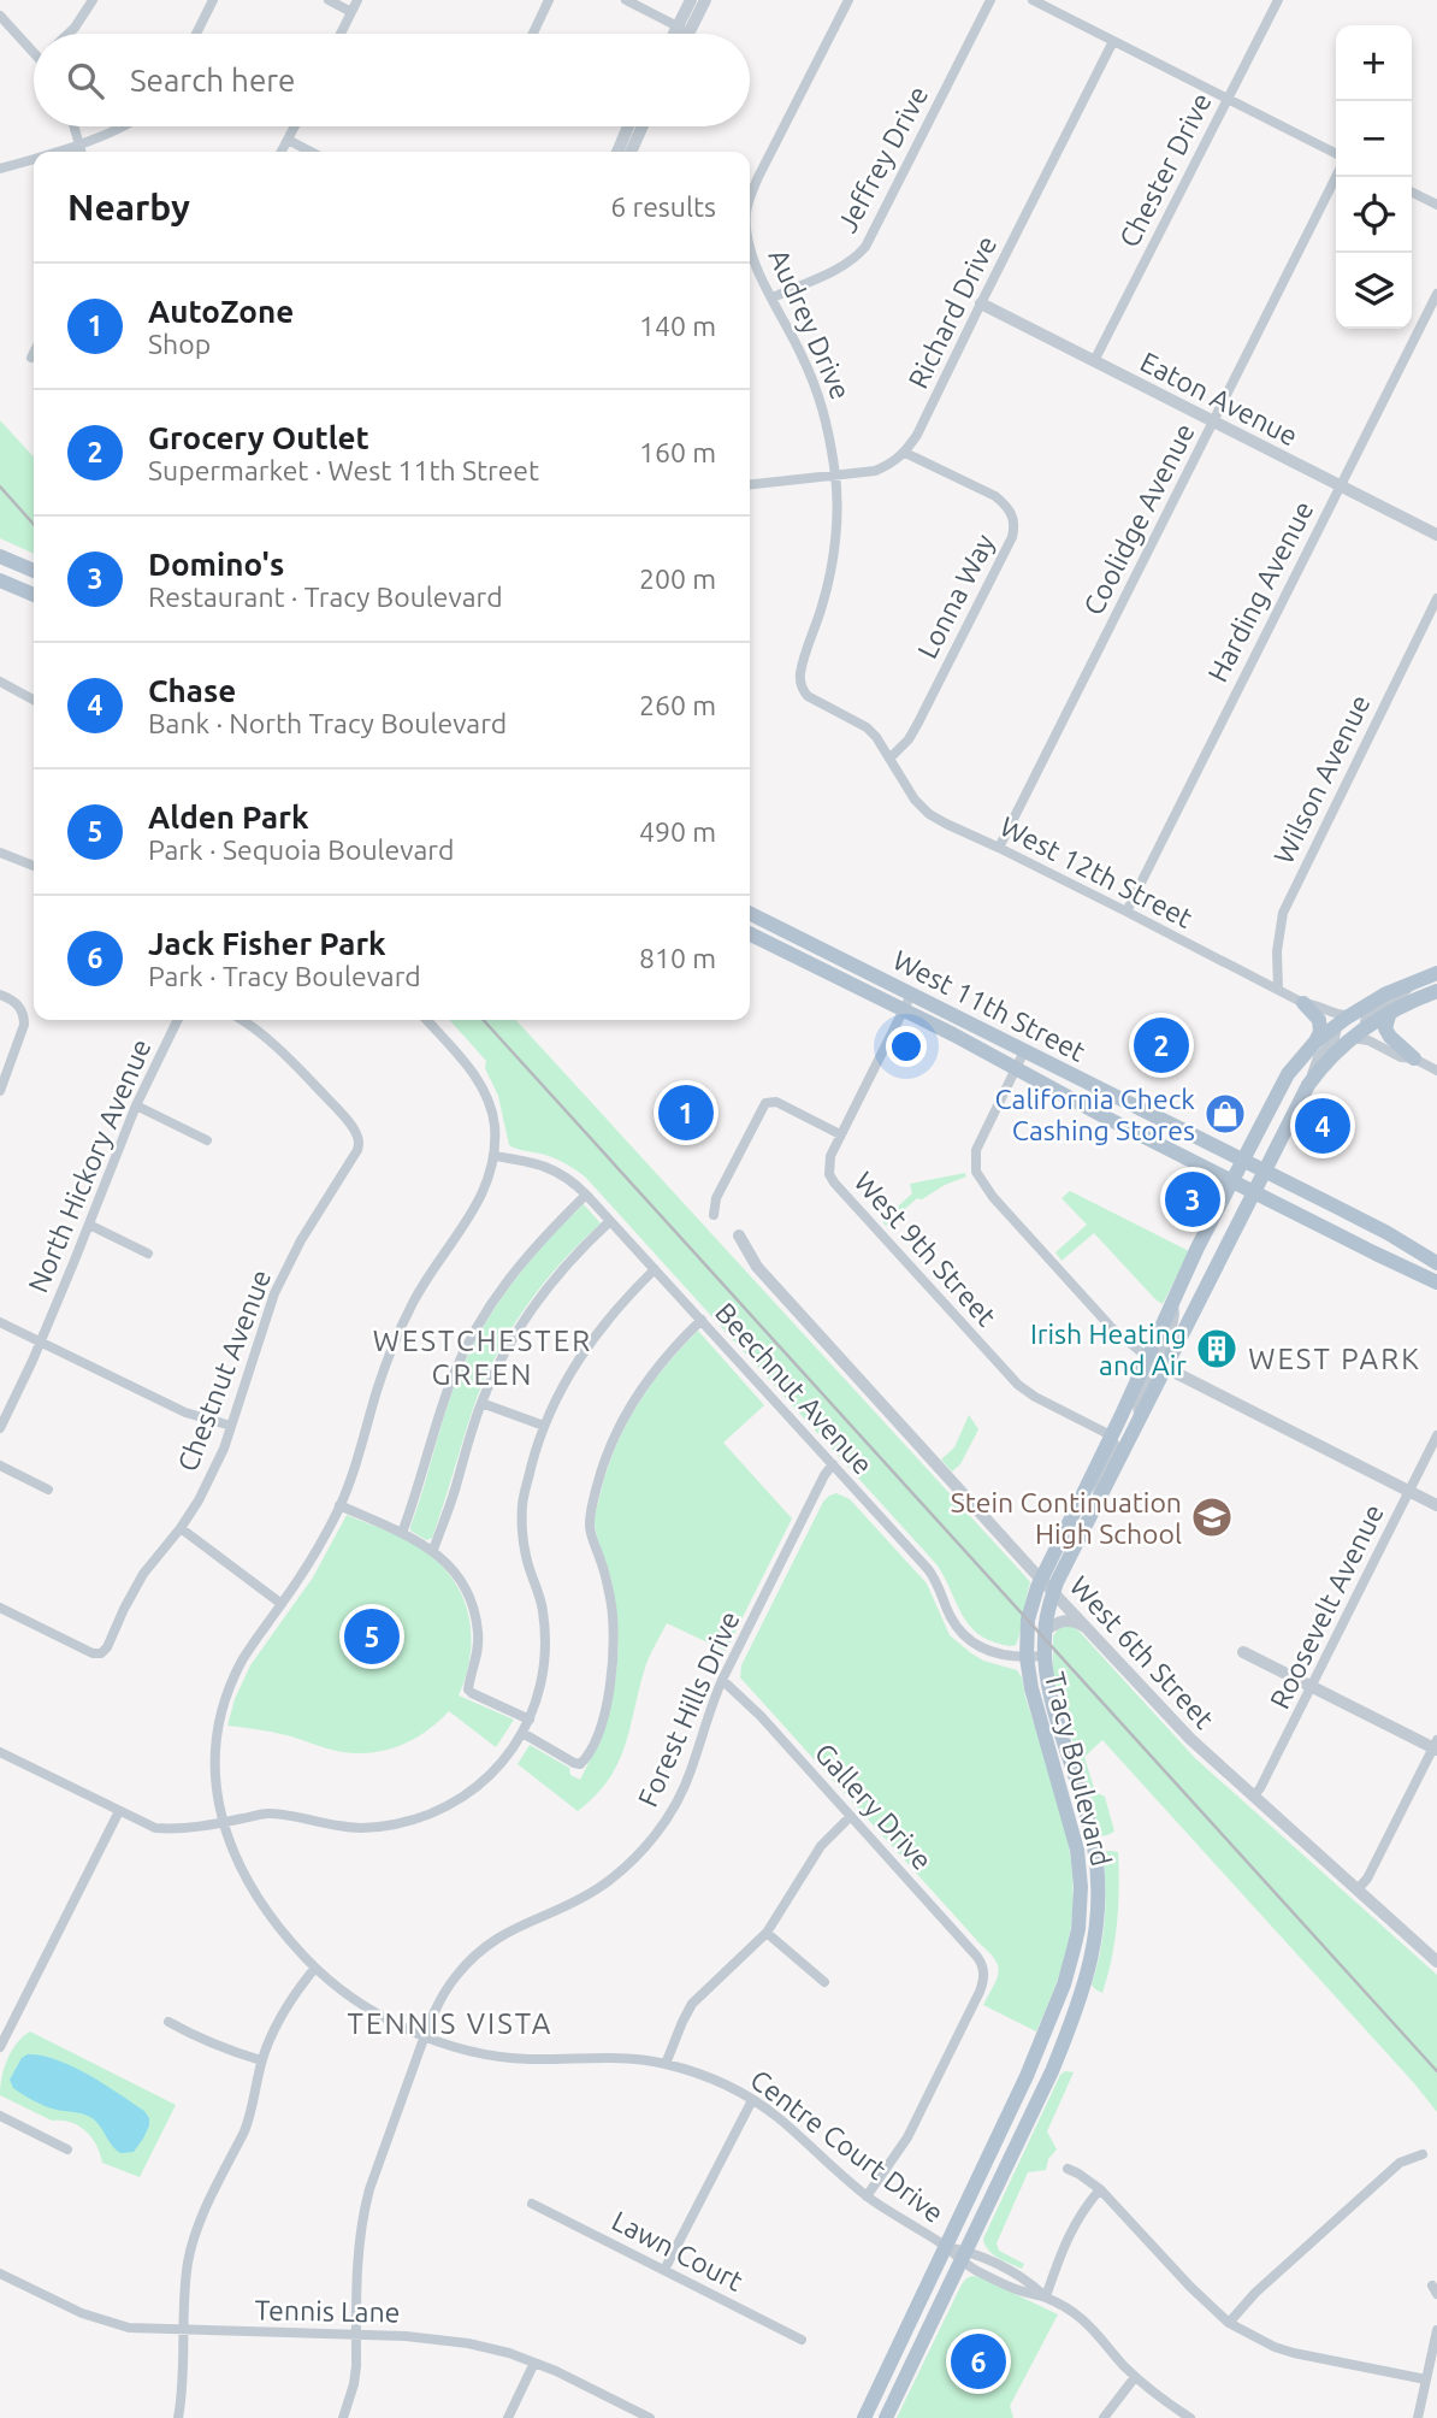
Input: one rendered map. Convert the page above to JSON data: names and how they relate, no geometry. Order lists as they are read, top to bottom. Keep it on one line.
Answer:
{"streets":{"main road":["West 11th Street","Tracy Boulevard"],"street":["Jeffrey Drive","Chester Drive","Richard Drive","Audrey Drive","Eaton Avenue","Coolidge Avenue","Harding Avenue","Lonna Way","Wilson Avenue","West 12th Street","North Hickory Avenue","West 9th Street","Chestnut Avenue","Beechnut Avenue","Roosevelt Avenue","West 6th Street","Forest Hills Drive","Gallery Drive","Centre Court Drive","Lawn Court","Tennis Lane"]},"crossings":[["Jeffrey Drive","Audrey Drive"],["Chester Drive","Eaton Avenue"],["Richard Drive","Eaton Avenue"],["Richard Drive","Lonna Way"],["Audrey Drive","West 12th Street"],["Eaton Avenue","Coolidge Avenue"],["Eaton Avenue","Harding Avenue"],["Coolidge Avenue","West 12th Street"],["Harding Avenue","West 12th Street"],["Lonna Way","West 12th Street"],["Wilson Avenue","West 12th Street"],["West 12th Street","Tracy Boulevard"],["West 11th Street","West 9th Street"],["West 11th Street","Tracy Boulevard"],["West 9th Street","Tracy Boulevard"],["Beechnut Avenue","Forest Hills Drive"],["Beechnut Avenue","Tracy Boulevard"],["Beechnut Avenue","Centre Court Drive"],["Roosevelt Avenue","West 6th Street"],["West 6th Street","Tracy Boulevard"],["Forest Hills Drive","Gallery Drive"],["Forest Hills Drive","Centre Court Drive"],["Forest Hills Drive","Tennis Lane"],["Tracy Boulevard","Centre Court Drive"],["Gallery Drive","Centre Court Drive"]],"districts":["WESTCHESTER GREEN","WEST PARK","TENNIS VISTA"],"places":{"shop":["California Check Cashing Stores"],"building":["Irish Heating and Air"],"school or university":["Stein Continuation High School"]},"page":{"map_buttons":["+","−"],"search":"Search here","heading":["Nearby","6 results"],"list":[{"mark":"1","name":"AutoZone","note":"Shop","value":"140 m"},{"mark":"2","name":"Grocery Outlet","note":"Supermarket · West 11th Street","value":"160 m"},{"mark":"3","name":"Domino's","note":"Restaurant · Tracy Boulevard","value":"200 m"},{"mark":"4","name":"Chase","note":"Bank · North Tracy Boulevard","value":"260 m"},{"mark":"5","name":"Alden Park","note":"Park · Sequoia Boulevard","value":"490 m"},{"mark":"6","name":"Jack Fisher Park","note":"Park · Tracy Boulevard","value":"810 m"}],"pins":["2","1","4","3","5","6"]}}
